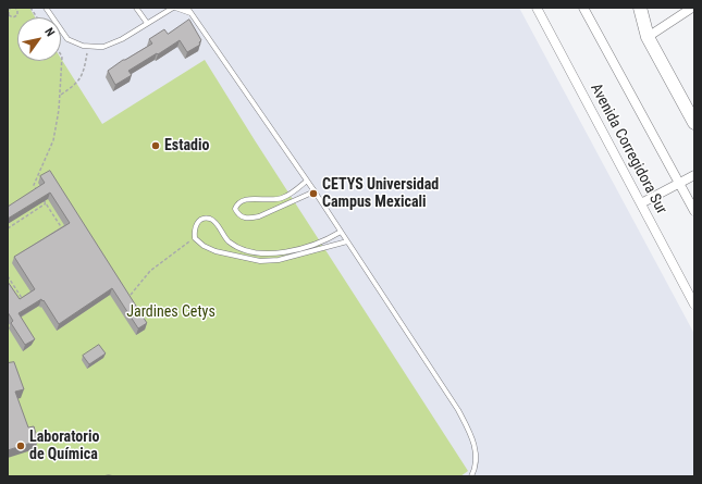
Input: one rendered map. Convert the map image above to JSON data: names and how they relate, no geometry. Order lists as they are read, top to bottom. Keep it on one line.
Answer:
{"streets":{"street":["Avenida Corregidora Sur"]},"parks":["Jardines Cetys"],"places":["Estadio","CETYS Universidad Campus Mexicali","Laboratorio de Química"],"north":"top right"}
